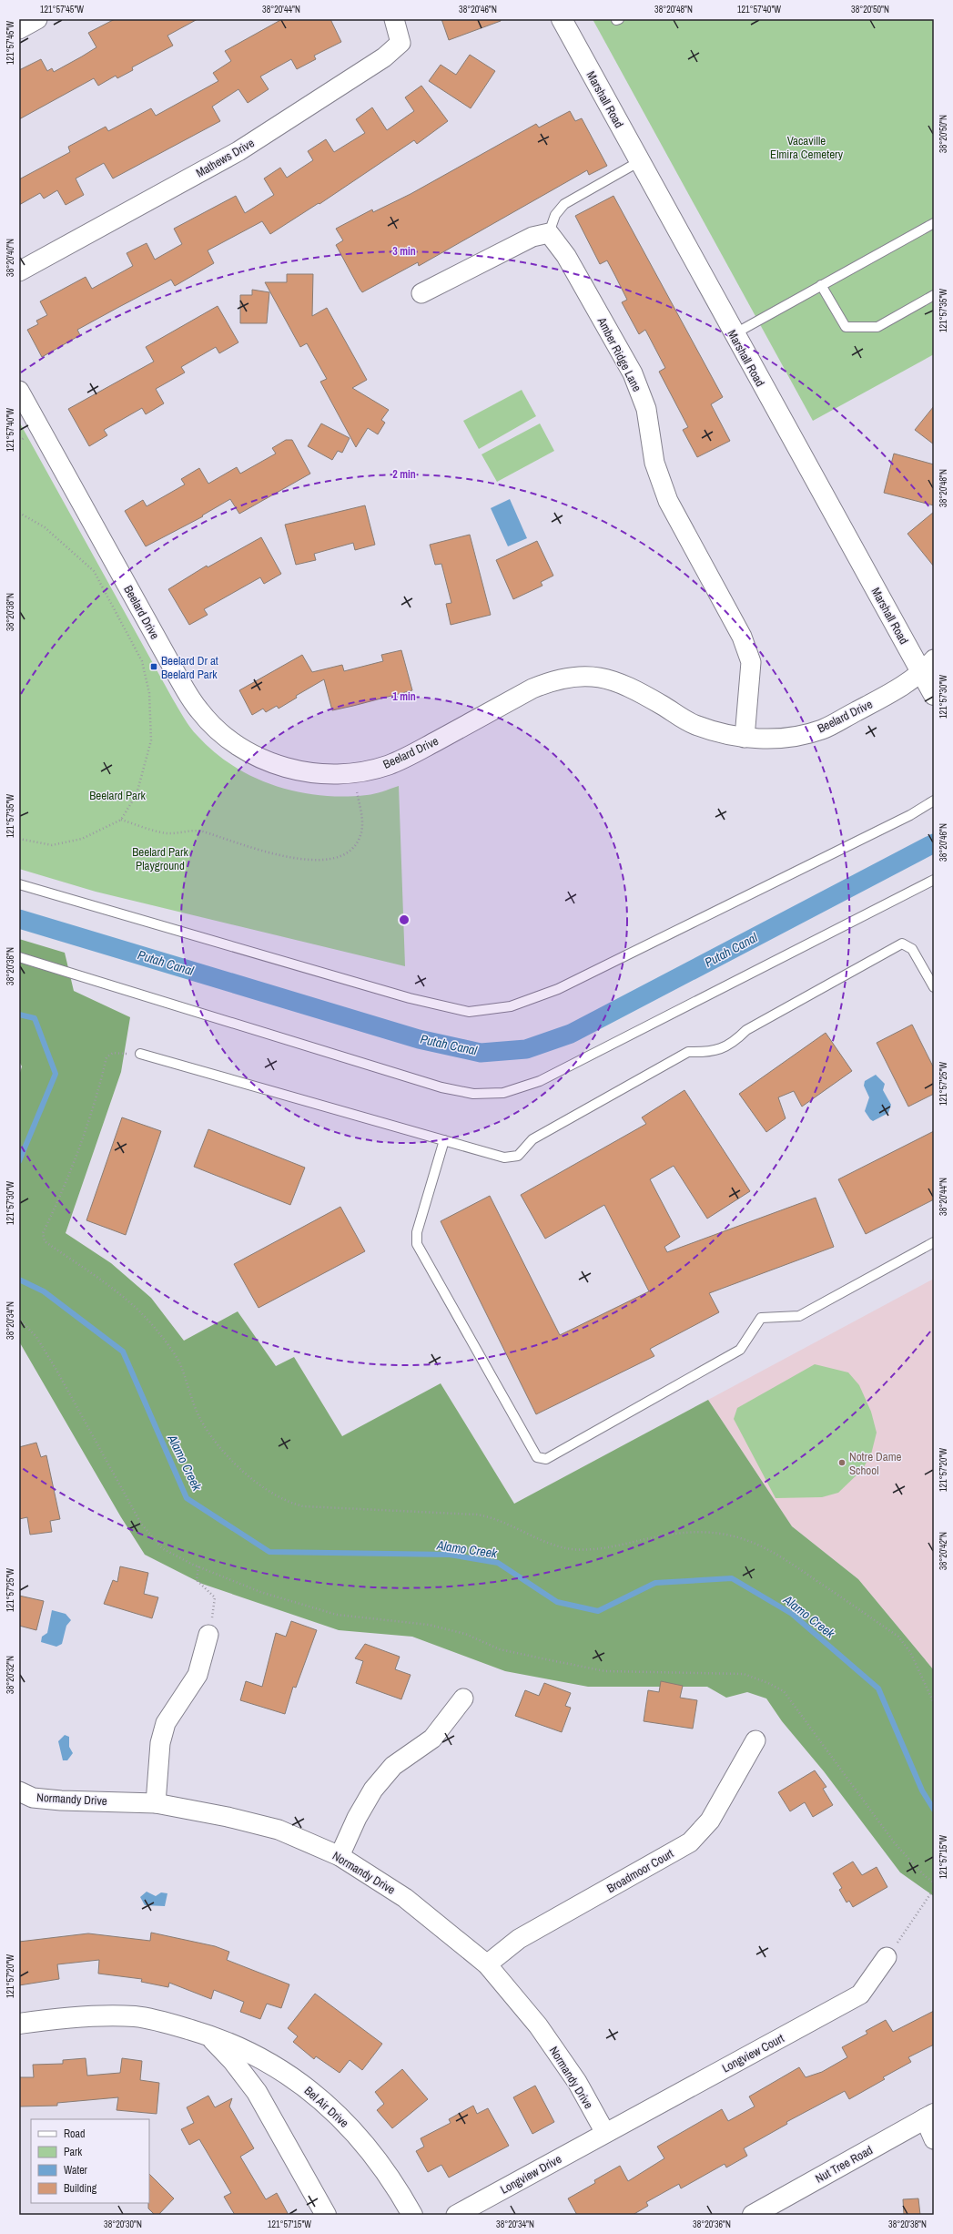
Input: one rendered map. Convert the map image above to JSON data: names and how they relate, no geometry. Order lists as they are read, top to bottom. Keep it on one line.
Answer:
{"streets":{"street":["Marshall Road","Mathews Drive","Amber Ridge Lane","Beelard Drive","Normandy Drive","Broadmoor Court","Longview Court","Bel Air Drive","Nut Tree Road","Longview Drive"]},"crossings":[["Marshall Road","Beelard Drive"],["Amber Ridge Lane","Beelard Drive"],["Normandy Drive","Broadmoor Court"],["Normandy Drive","Longview Court"],["Normandy Drive","Longview Drive"],["Longview Court","Longview Drive"]],"water":["Putah Canal","Alamo Creek"],"parks":["Vacaville Elmira Cemetery","Beelard Park","Beelard Park Playground"],"places":{"transit":["Beelard Dr at Beelard Park"],"other":["Notre Dame School"]},"legend":["Road","Park","Water","Building"],"coordinates":["121°57'45\"W","38°20'44\"N","38°20'46\"N","38°20'48\"N","121°57'40\"W","38°20'50\"N","38°20'40\"N","121°57'35\"W","38°20'38\"N","121°57'30\"W","38°20'36\"N","121°57'25\"W","38°20'34\"N","121°57'20\"W","38°20'42\"N","38°20'32\"N","121°57'15\"W","38°20'30\"N"],"rings":["3 min","2 min","1 min"]}
